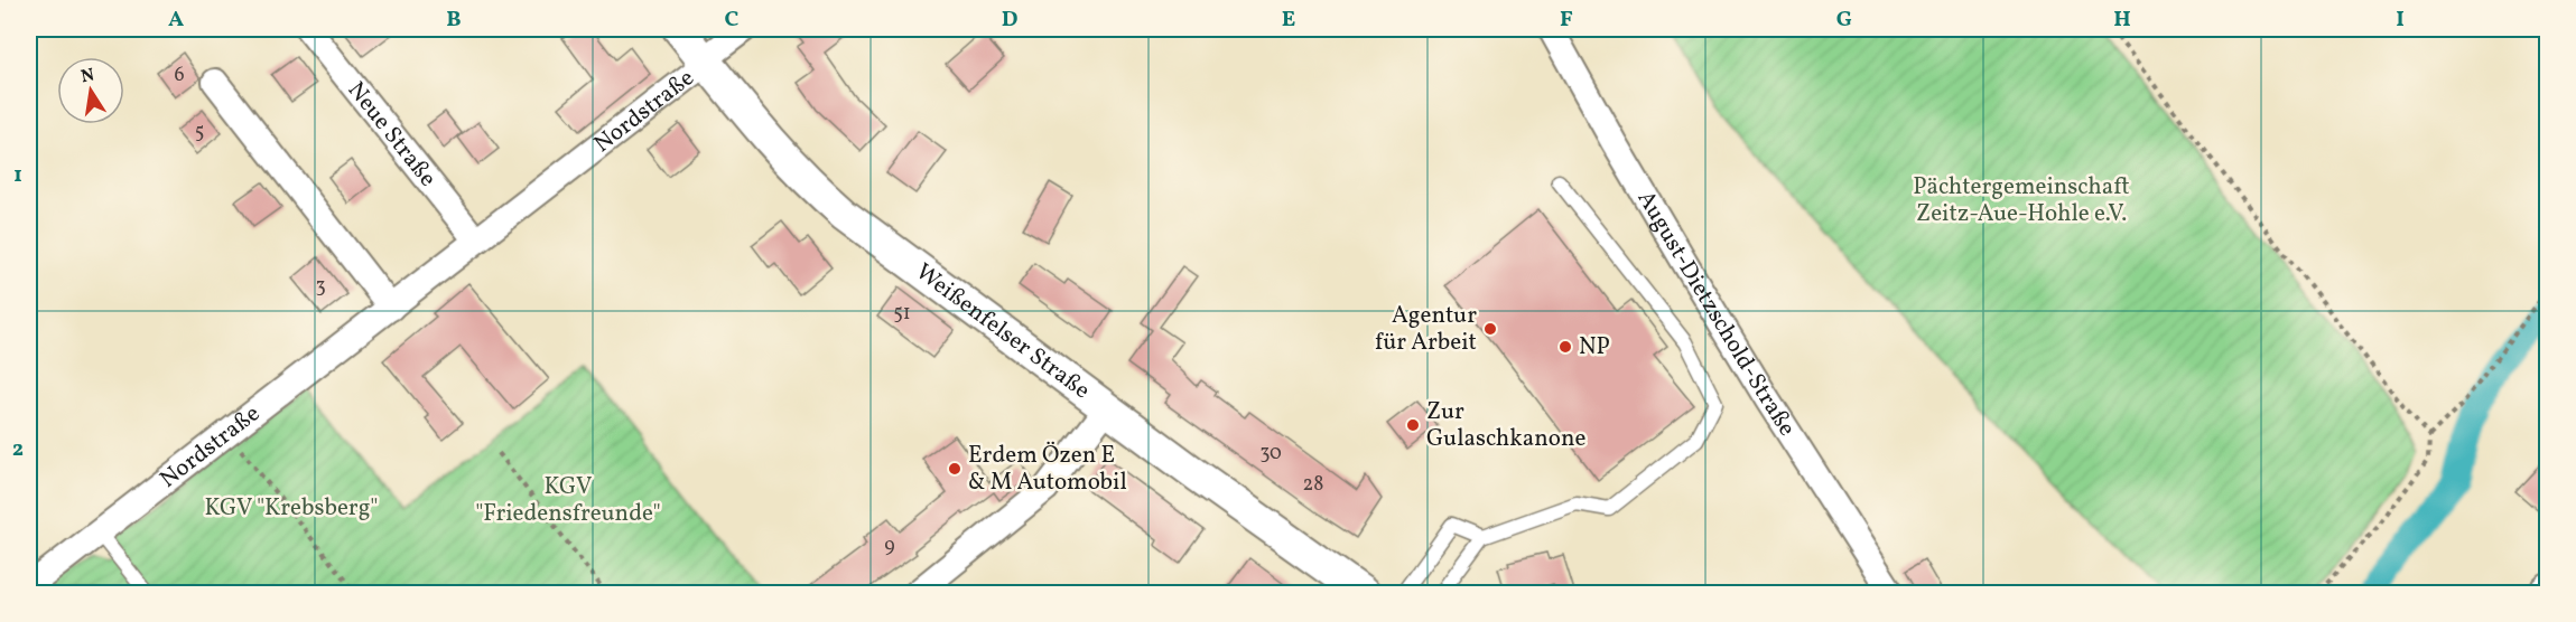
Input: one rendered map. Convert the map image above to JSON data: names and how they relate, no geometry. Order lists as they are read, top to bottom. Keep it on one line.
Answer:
{"streets":{"street":["Nordstraße","Neue Straße","August-Dietzschold-Straße","Weißenfelser Straße"]},"crossings":[["Nordstraße","Neue Straße"],["Nordstraße","Weißenfelser Straße"]],"parks":["Pächtergemeinschaft Zeitz-Aue-Hohle e.V.","KGV \"Friedensfreunde\"","KGV \"Krebsberg\""],"places":["Agentur für Arbeit","NP","Zur Gulaschkanone","Erdem Özen E & M Automobil"],"house_numbers":["6","5","3","51","30","28","9"],"north":"top","grid":{"columns":["A","B","C","D","E","F","G","H","I"],"rows":["1","2"]}}
